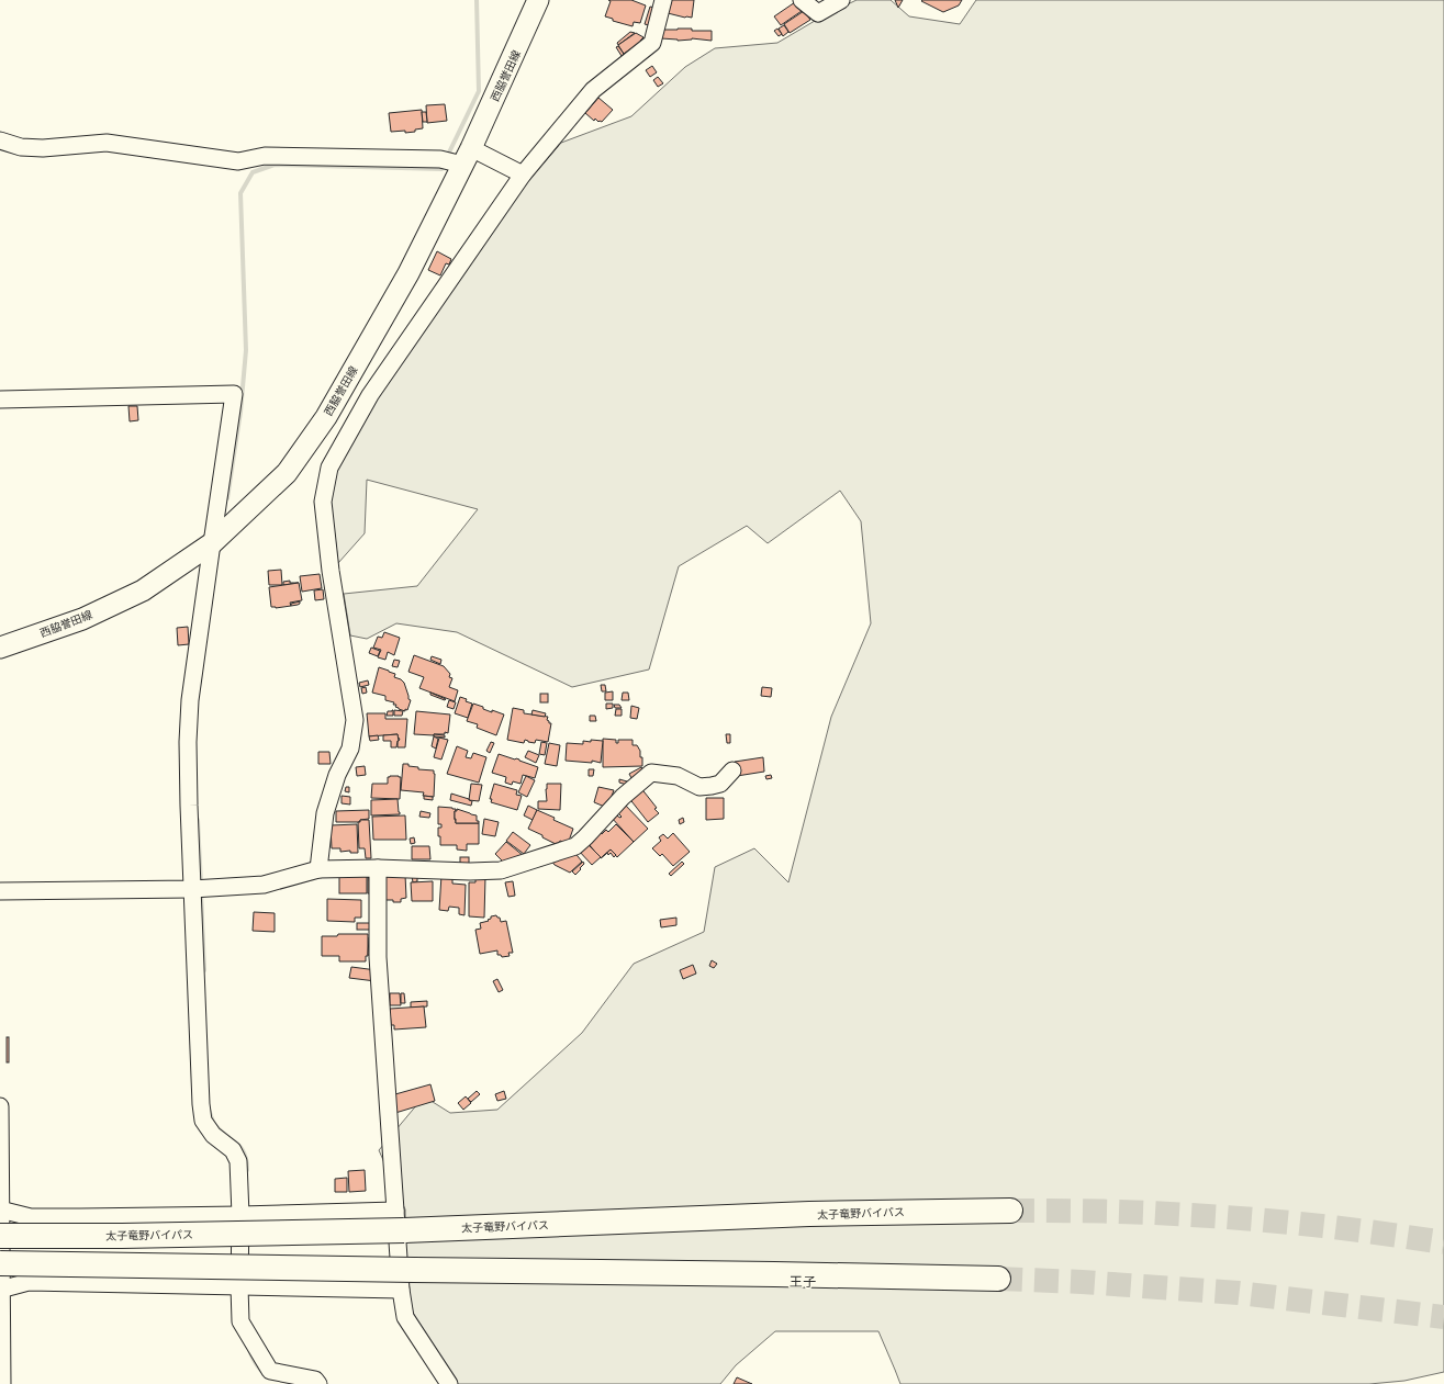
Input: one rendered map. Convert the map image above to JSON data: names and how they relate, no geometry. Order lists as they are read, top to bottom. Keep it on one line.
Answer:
{"streets":{"highway":["太子竜野バイパス"],"main road":["西脇誉田線"]},"districts":["王子"]}
